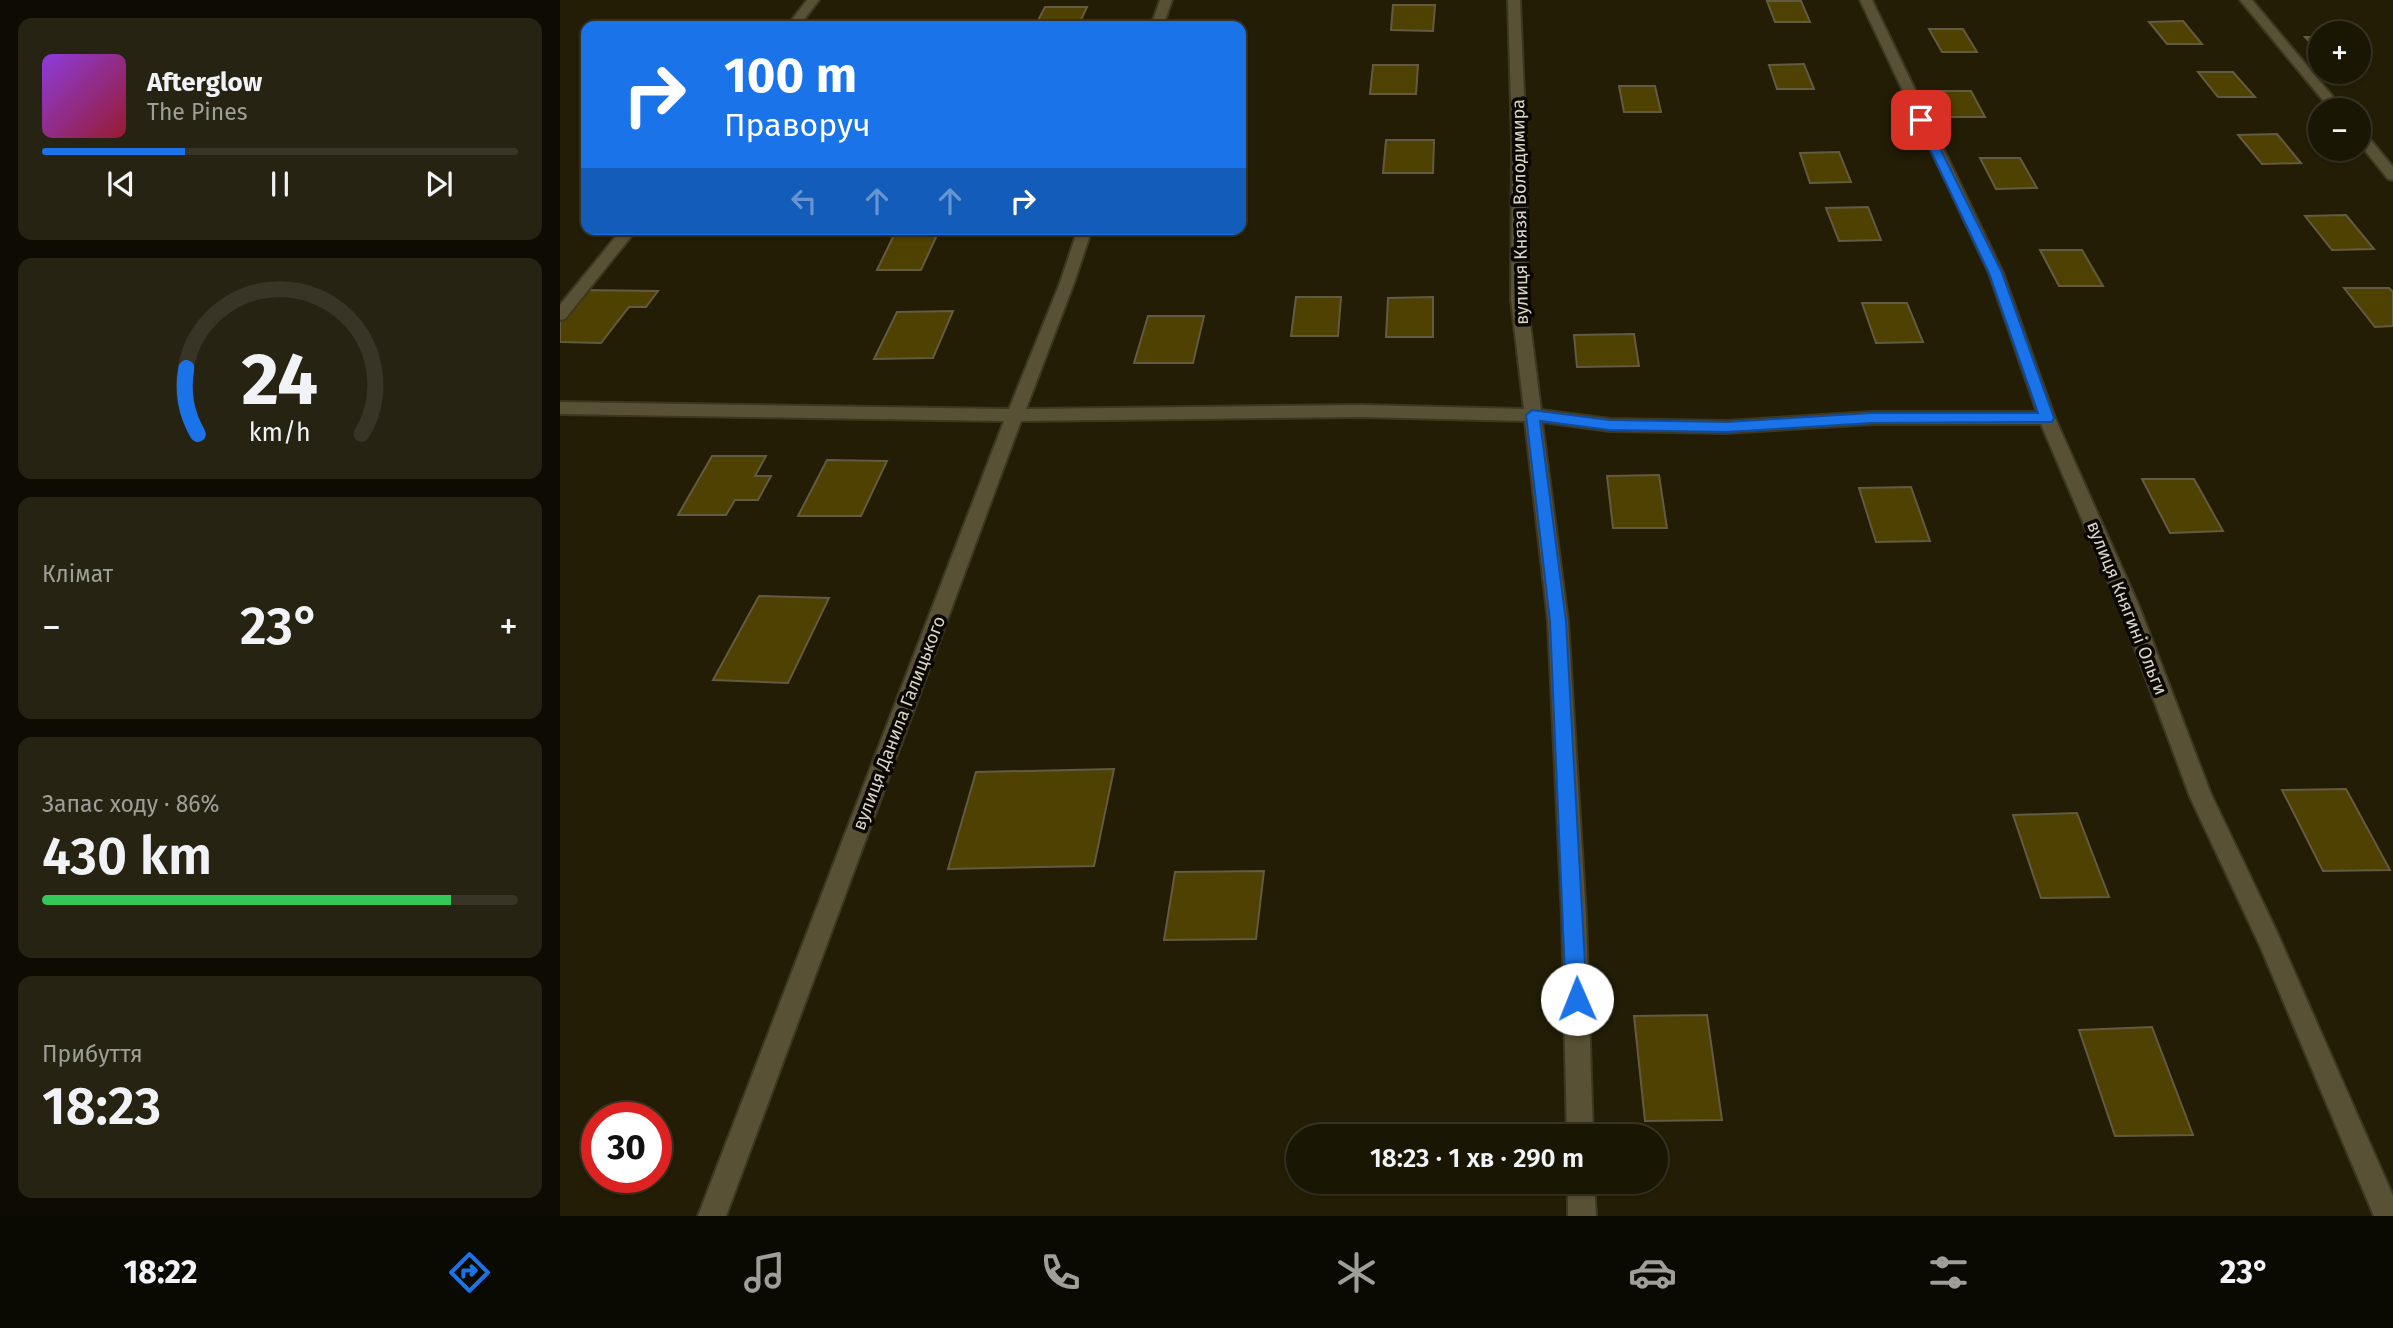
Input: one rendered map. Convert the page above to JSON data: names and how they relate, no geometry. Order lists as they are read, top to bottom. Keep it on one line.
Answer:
{"streets":{"street":["вулиця Князя Володимира","вулиця Княгині Ольги","вулиця Данила Галицького"]},"page":{"map_buttons":["+","−"],"turn":["100 m","Праворуч"],"song":["Afterglow","The Pines"],"tile":["Клімат",["Запас ходу · 86%","430 km"],["Прибуття","18:23"]],"heat":["−","23°","+"],"limit":"30","trip":"18:23 · 1 хв · 290 m","tabs":["18:22","23°"],"gauge":["24","km/h"]}}
